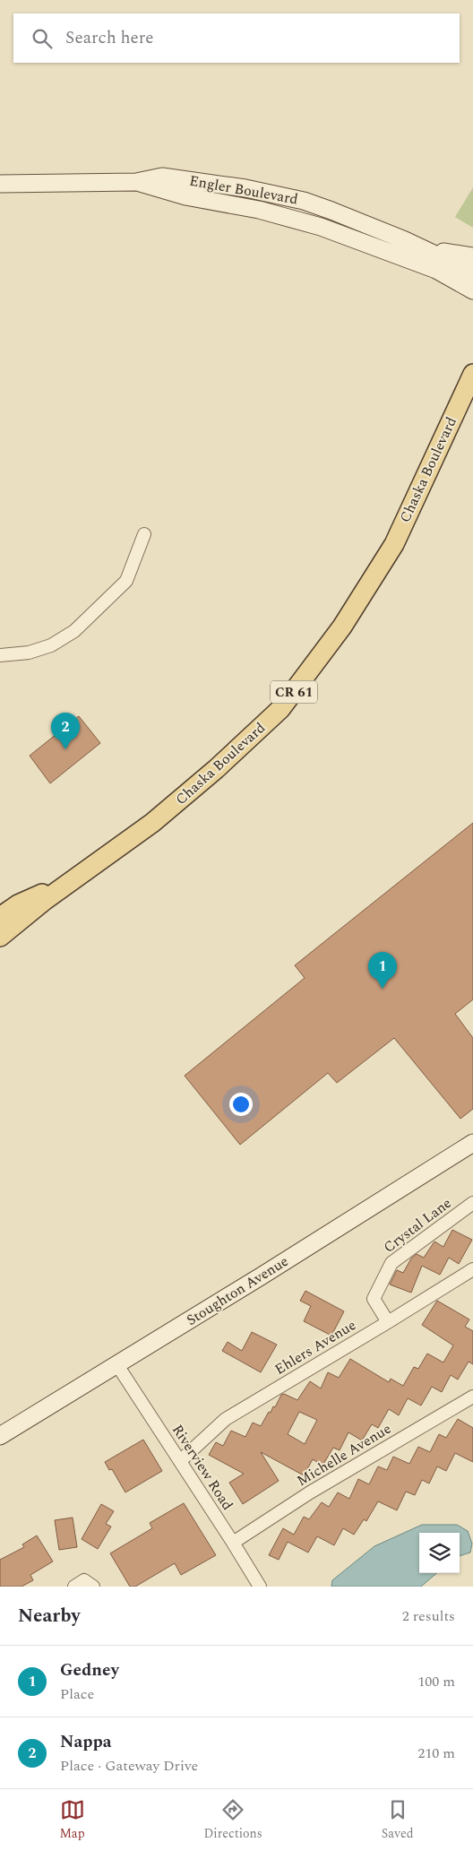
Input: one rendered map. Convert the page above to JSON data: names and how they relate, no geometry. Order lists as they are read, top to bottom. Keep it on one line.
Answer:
{"streets":{"main road":["Engler Boulevard","Chaska Boulevard","CR 61","Stoughton Avenue"],"street":["Crystal Lane","Ehlers Avenue","Michelle Avenue","Riverview Road"]},"crossings":[["Crystal Lane","Ehlers Avenue"],["Stoughton Avenue","Riverview Road"],["Ehlers Avenue","Riverview Road"],["Michelle Avenue","Riverview Road"]],"page":{"search":"Search here","pins":["2","1"],"heading":["Nearby","2 results"],"list":[{"mark":"1","name":"Gedney","note":"Place","value":"100 m"},{"mark":"2","name":"Nappa","note":"Place · Gateway Drive","value":"210 m"}],"nav":["Map","Directions","Saved"]}}
